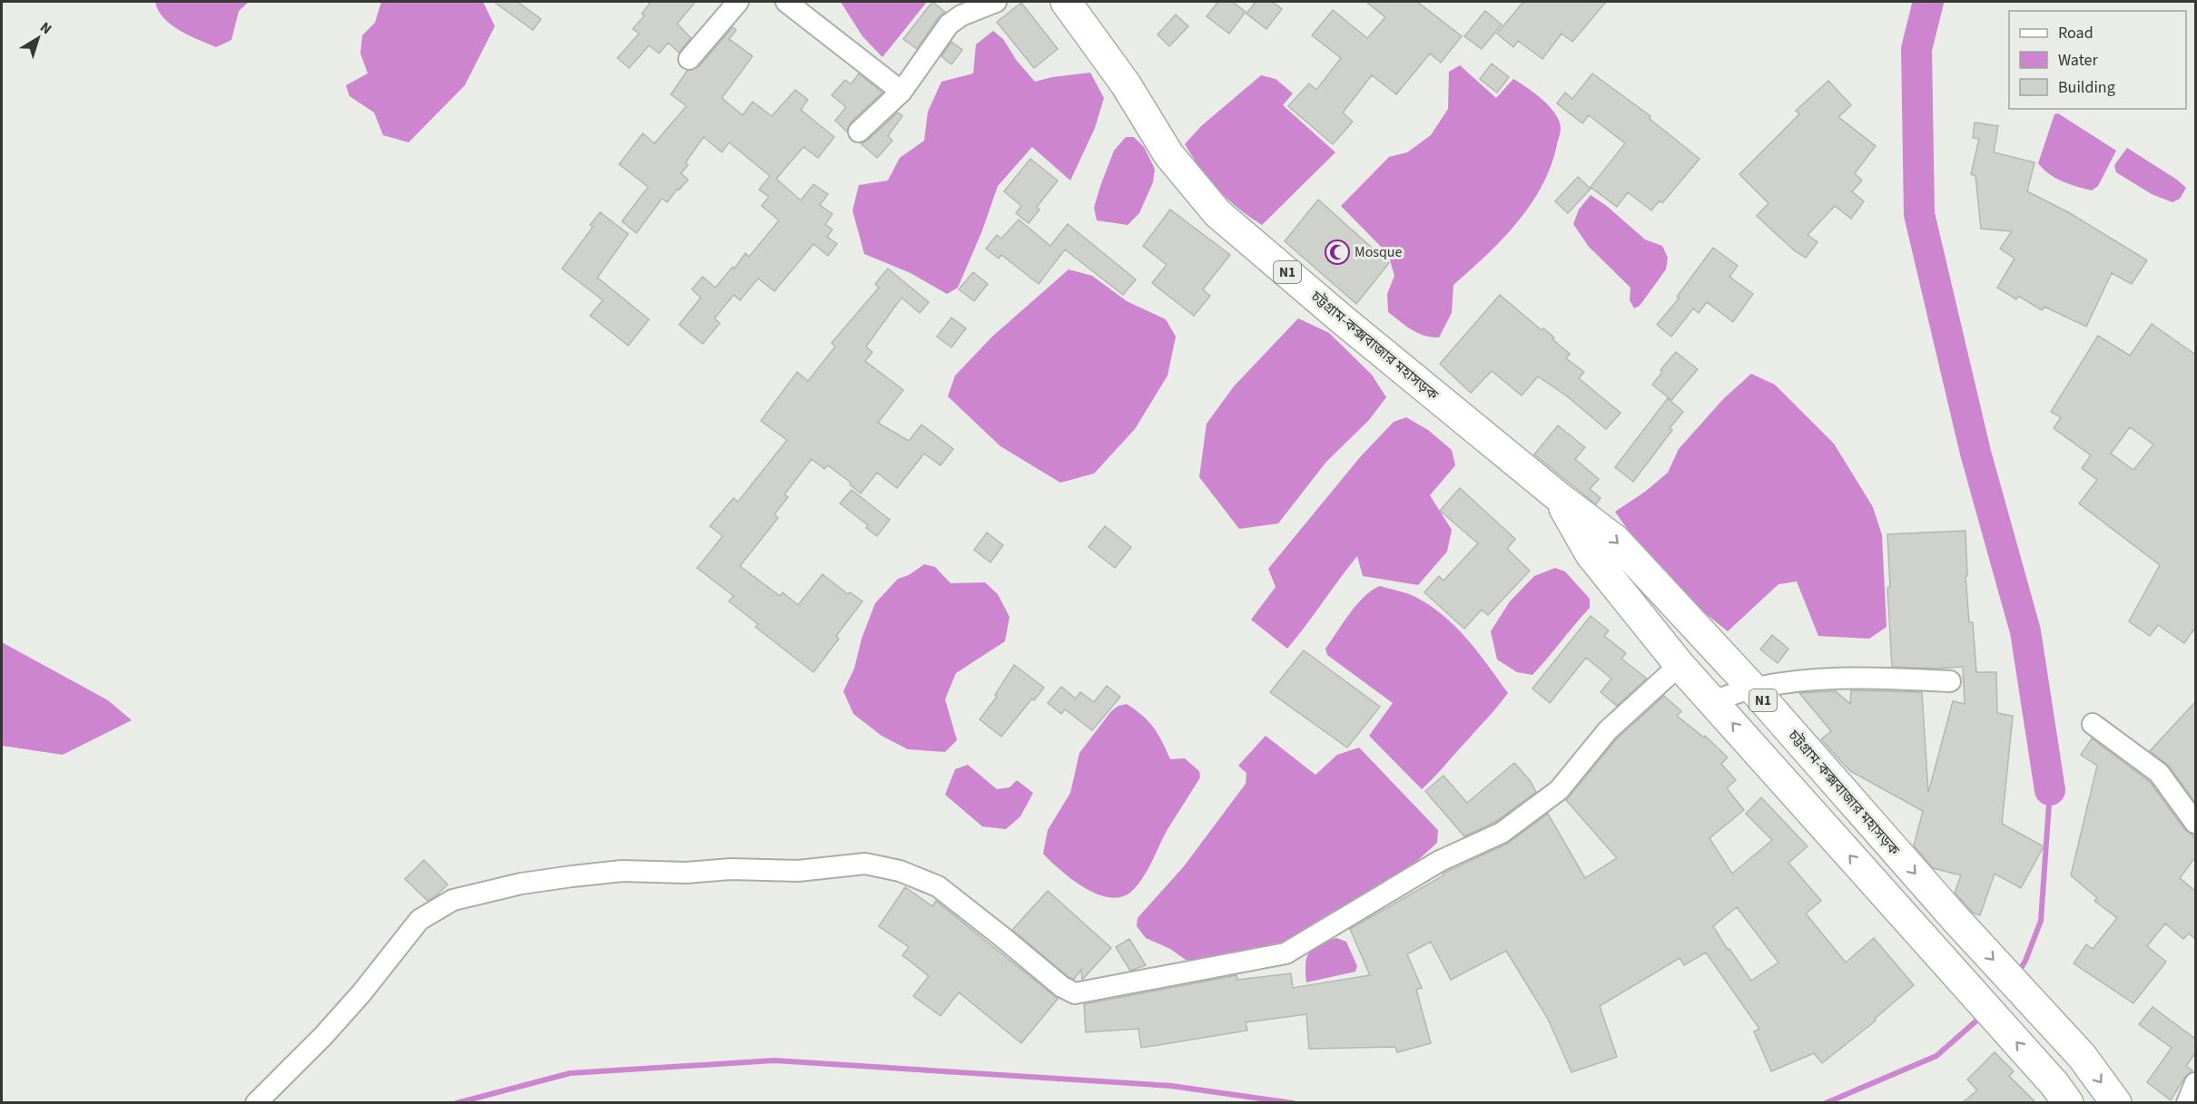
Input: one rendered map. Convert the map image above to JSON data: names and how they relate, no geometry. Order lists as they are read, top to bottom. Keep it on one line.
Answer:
{"streets":{"highway":["N1","চট্টগ্রাম-কক্সবাজার মহাসড়ক"]},"places":{"mosque":["Mosque"]},"legend":["Road","Water","Building"],"north":"top right"}
